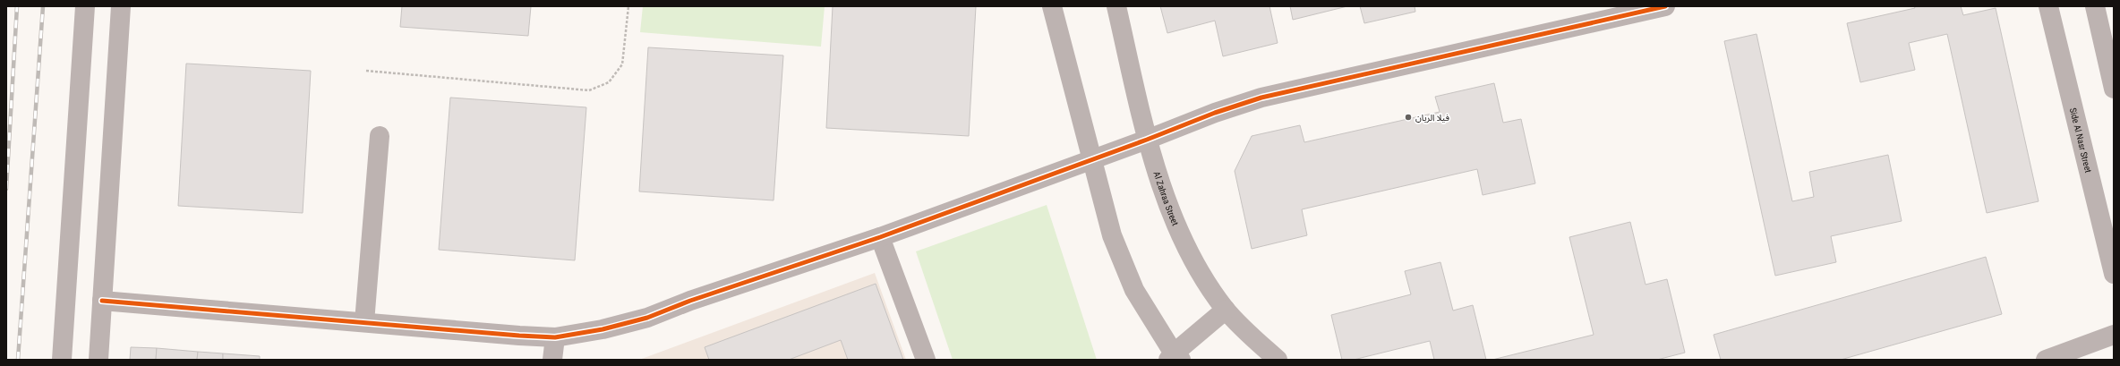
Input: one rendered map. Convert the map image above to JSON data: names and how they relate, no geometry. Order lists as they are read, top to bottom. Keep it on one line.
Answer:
{"streets":{"street":["Side Al Nasr Street","Al Zahraa Street"]},"places":["فيلا الريان"]}
